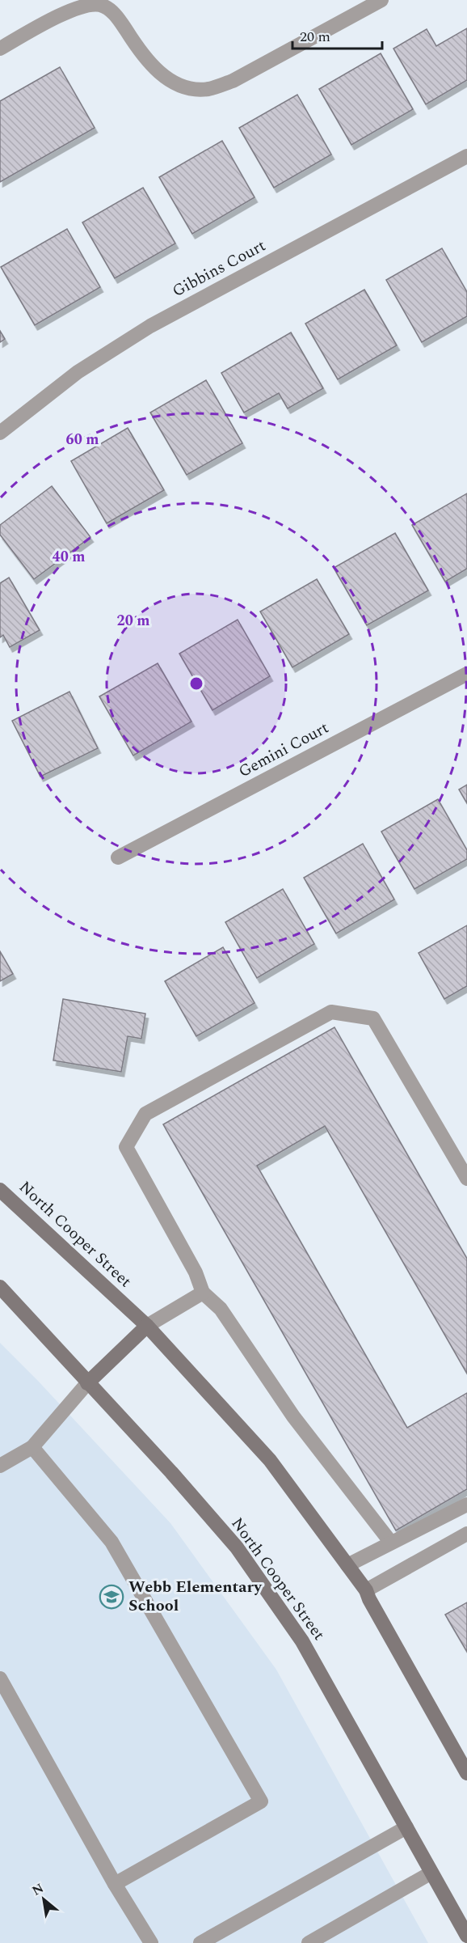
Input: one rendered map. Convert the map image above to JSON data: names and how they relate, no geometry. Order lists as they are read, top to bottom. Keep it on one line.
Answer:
{"streets":{"main road":["North Cooper Street"],"street":["Gibbins Court","Gemini Court"]},"places":{"school or university":["Webb Elementary School"]},"scale_bar":"20 m","north":"top left","rings":["60 m","40 m","20 m"]}
